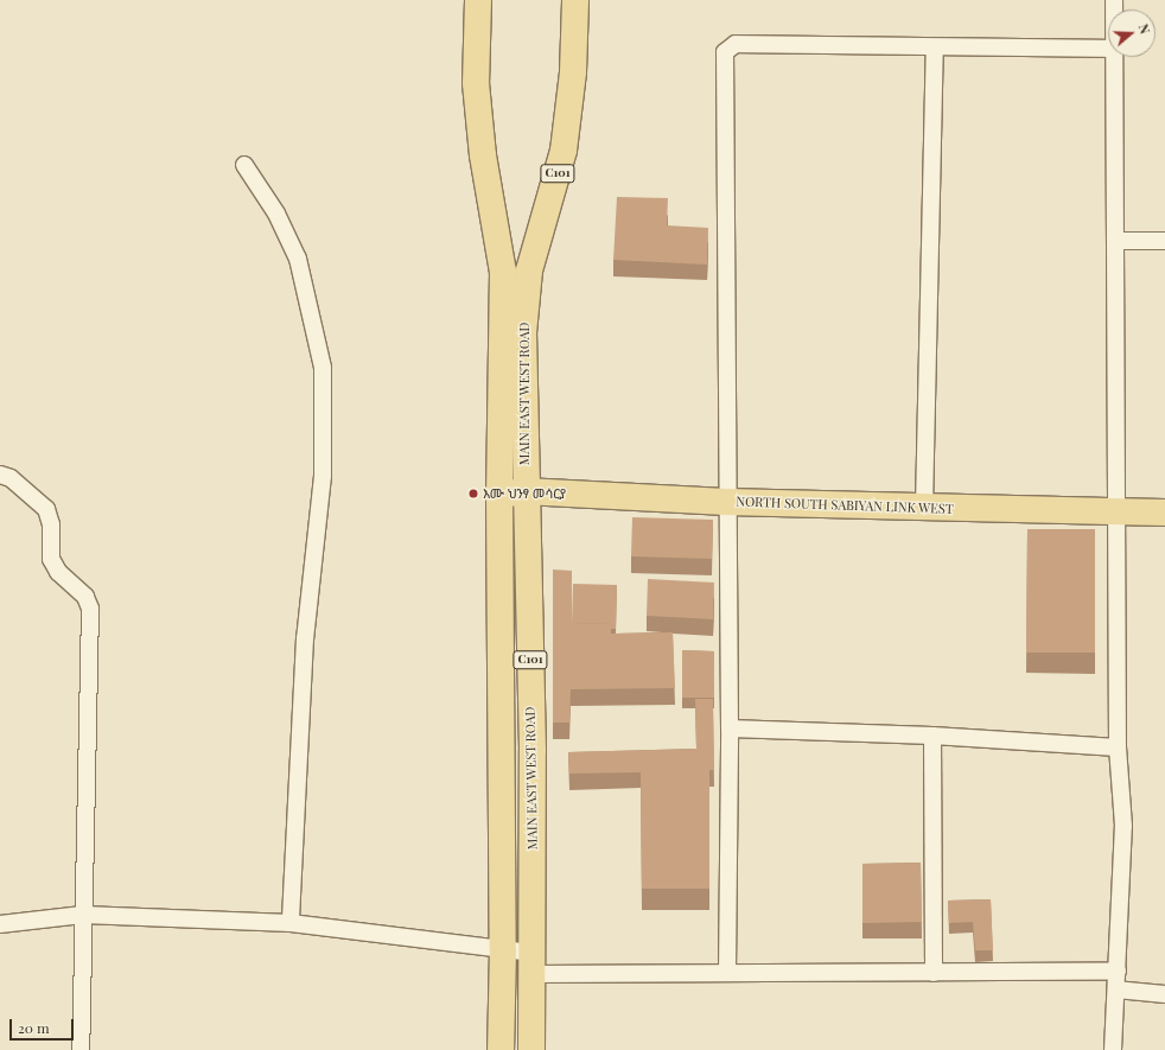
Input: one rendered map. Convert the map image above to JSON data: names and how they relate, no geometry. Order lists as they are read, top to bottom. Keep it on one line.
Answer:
{"streets":{"main road":["C101","MAIN EAST WEST ROAD","NORTH SOUTH SABIYAN LINK WEST"]},"crossings":[["MAIN EAST WEST ROAD","NORTH SOUTH SABIYAN LINK WEST"]],"places":["እሙ ህንፃ መሳርያ"],"scale_bar":"20 m","north":"right"}
